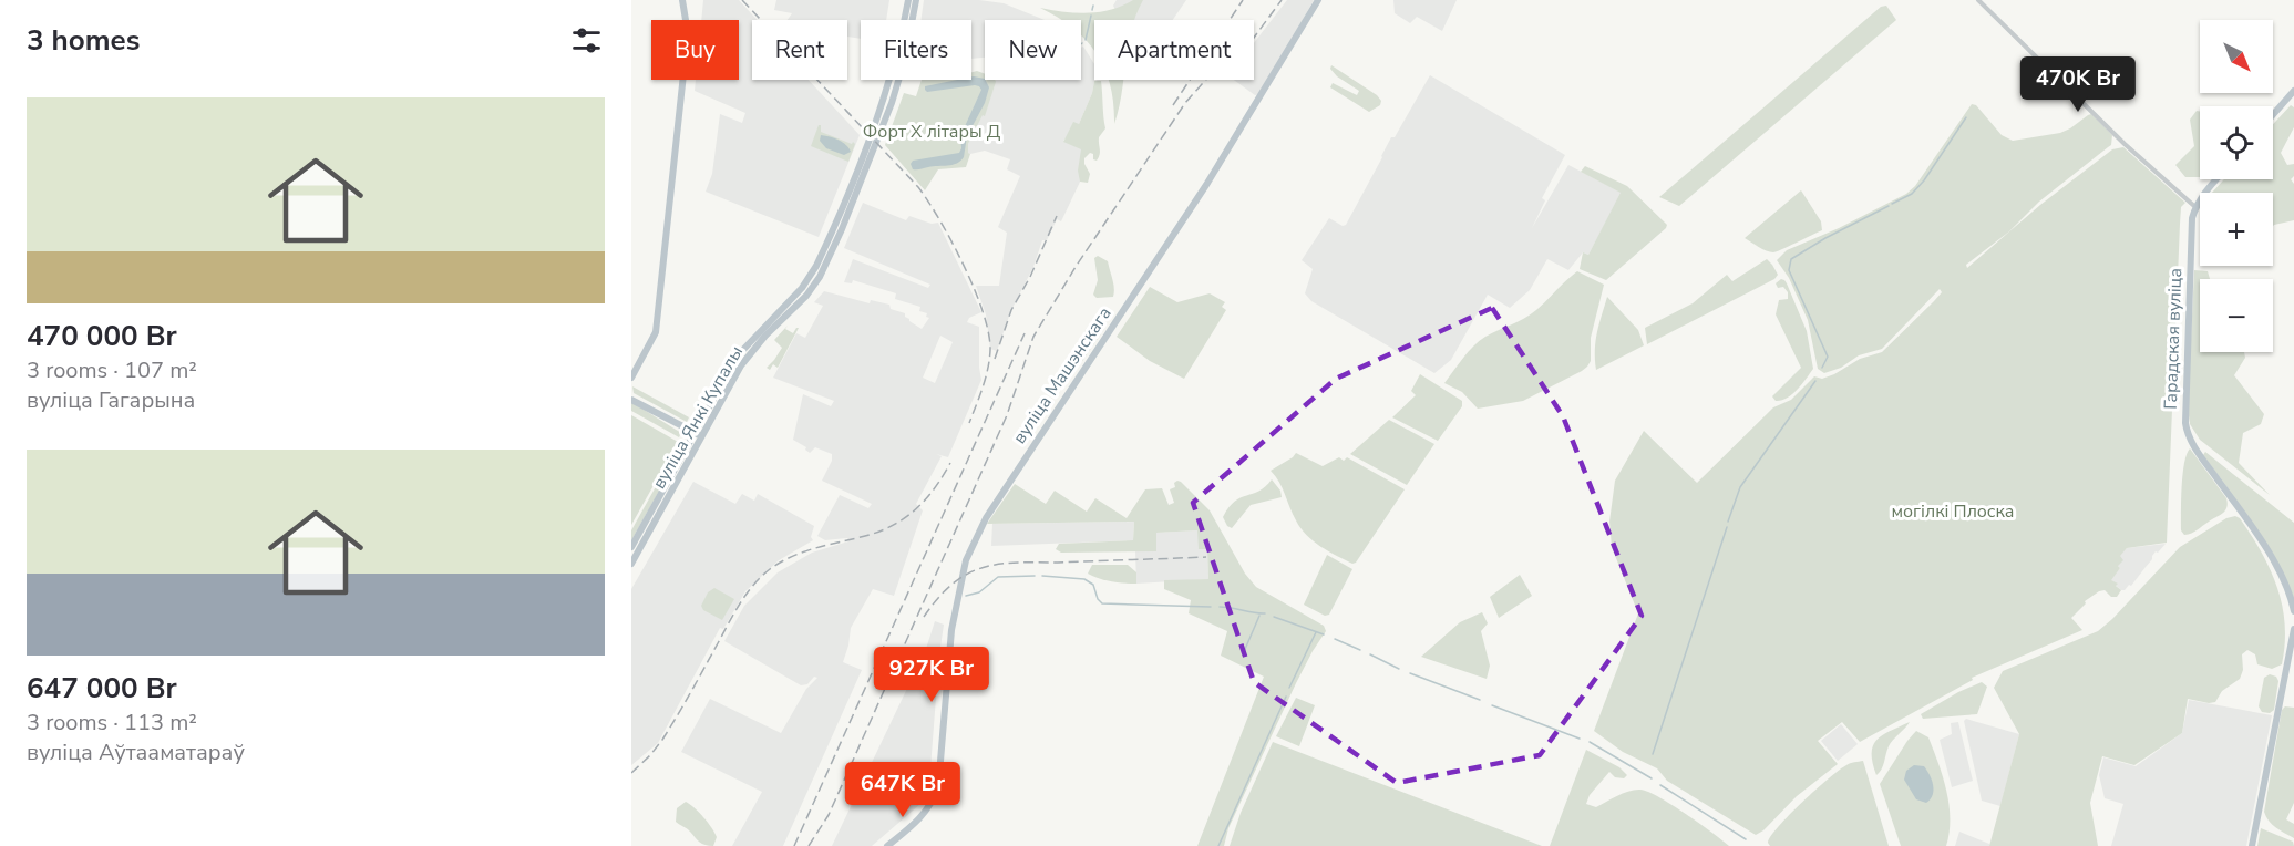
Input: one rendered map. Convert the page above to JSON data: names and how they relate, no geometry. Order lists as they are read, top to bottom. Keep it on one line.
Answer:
{"streets":{"main road":["Гарадская вуліца","вуліца Машэнскага","вуліца Янкі Купалы"]},"parks":["Форт X літары Д","могілкі Плоска"],"north":"bottom right","page":{"heading":"3 homes","map_buttons":["+","−"],"chip":["Buy","Rent","Filters","New","Apartment"],"price":["470K Br","927K Br","647K Br"],"list":[{"name":"470 000 Br","note":"3 rooms · 107 m² · вуліца Гагарына"},{"name":"647 000 Br","note":"3 rooms · 113 m² · вуліца Аўтааматараў"}]}}
